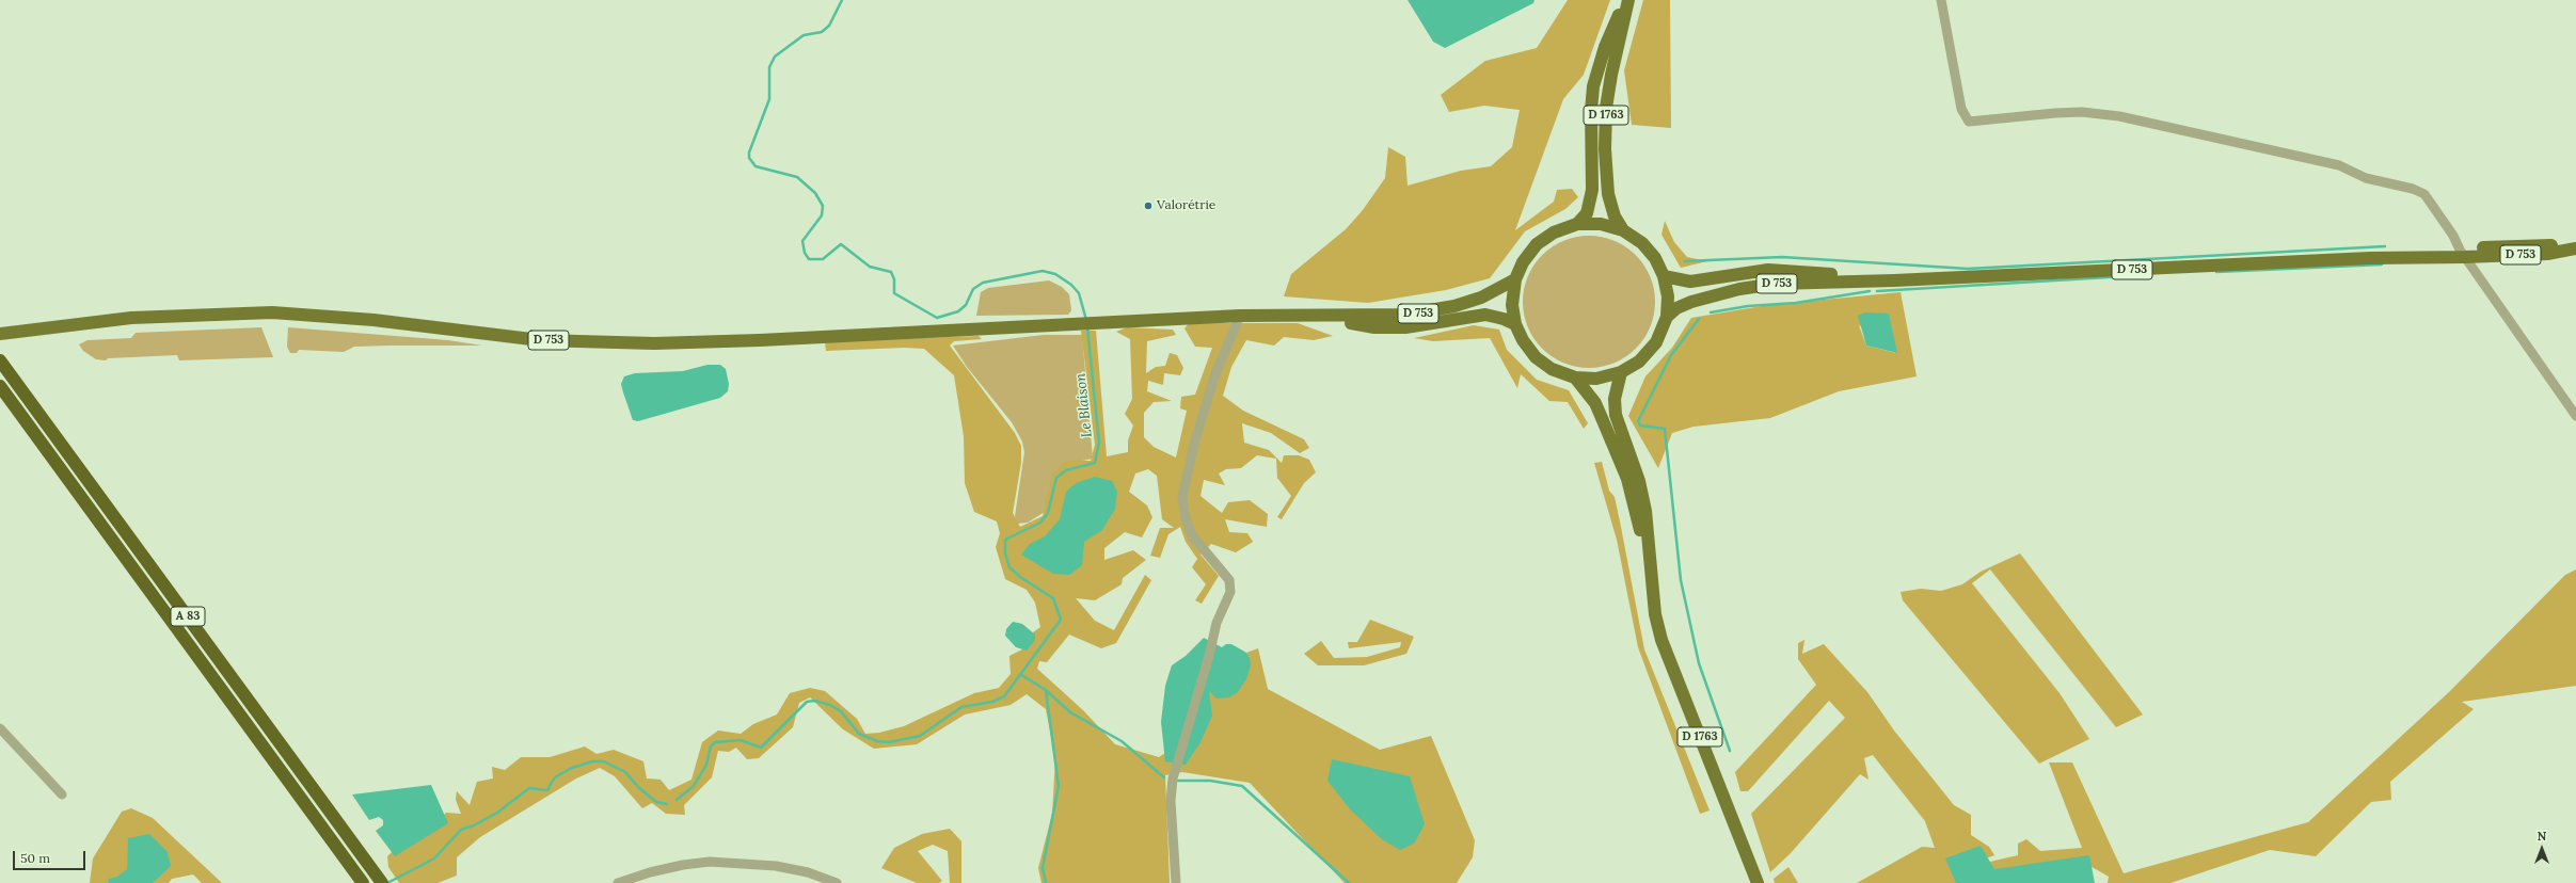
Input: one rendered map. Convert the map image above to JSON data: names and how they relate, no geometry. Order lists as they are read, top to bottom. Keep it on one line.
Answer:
{"streets":{"highway":["A 83"],"main road":["D 1763","D 753"]},"water":["Le Blaison"],"places":["Valorétrie"],"scale_bar":"50 m","north":"top"}
